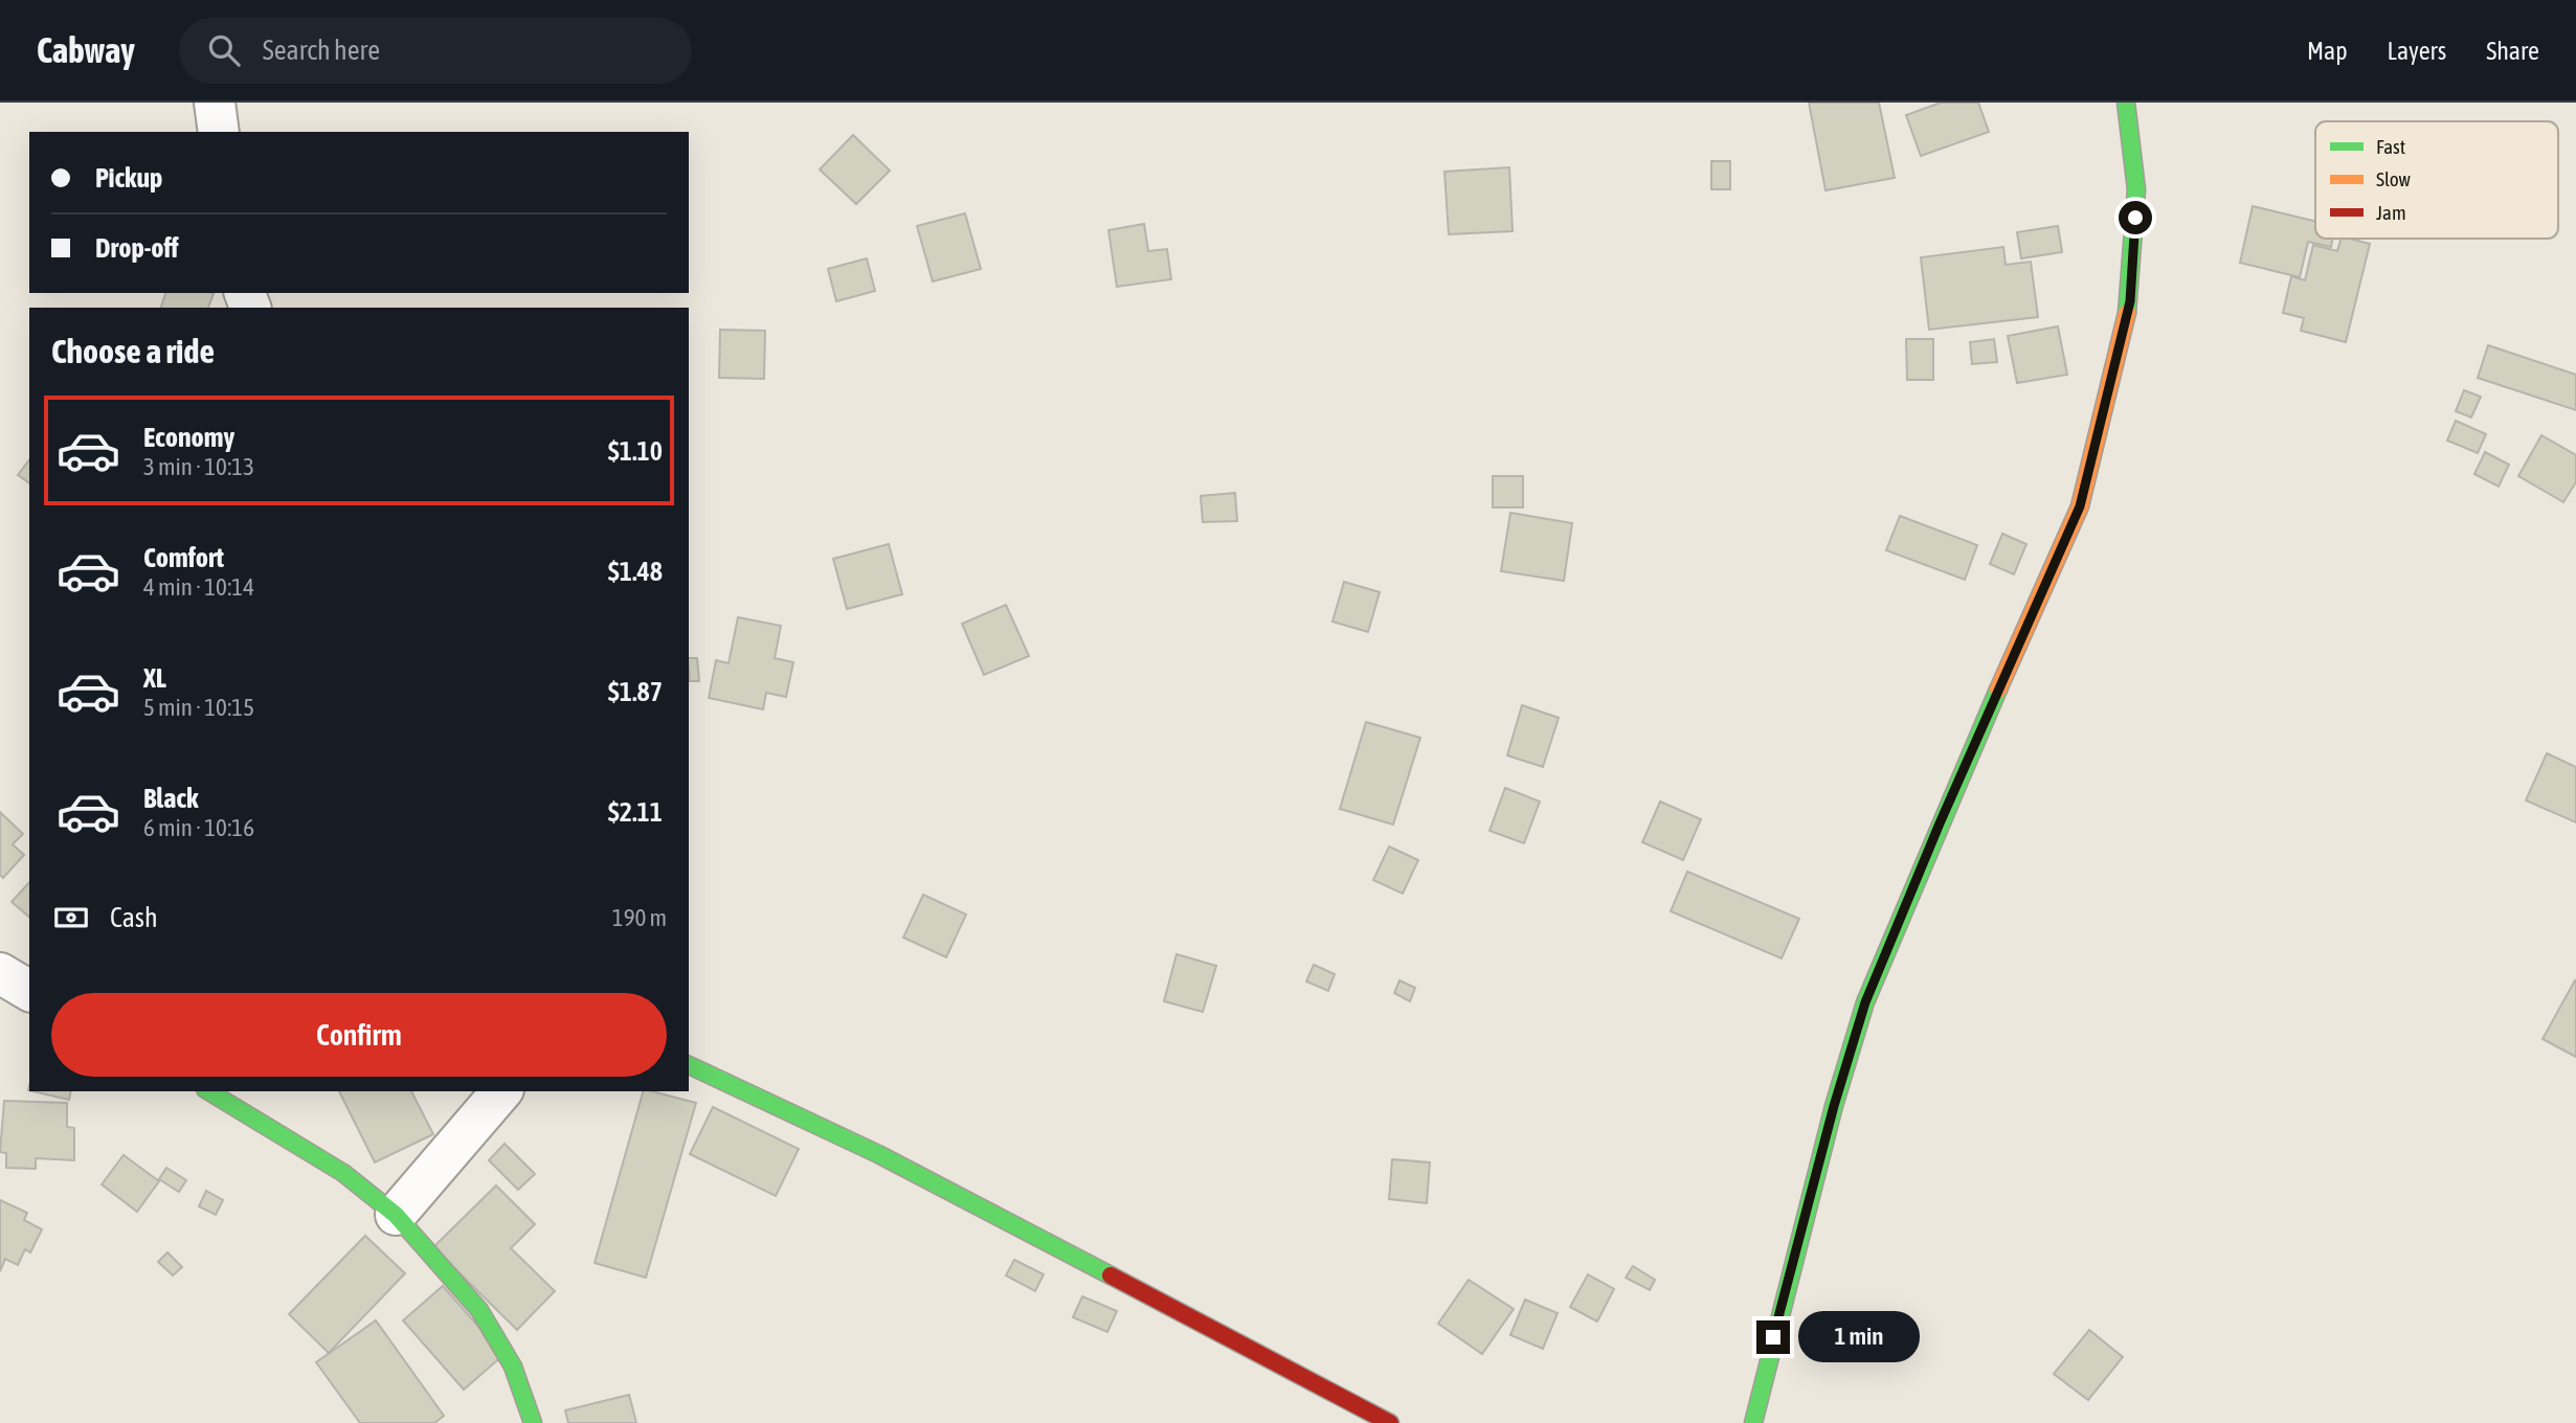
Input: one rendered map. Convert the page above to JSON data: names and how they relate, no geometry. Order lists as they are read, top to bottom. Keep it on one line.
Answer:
{"legend":["Fast","Slow","Jam"],"page":{"header":"Cabway","search":"Search here","nav":["Map","Layers","Share"],"banner":["Pickup","Drop-off"],"heading":"Choose a ride","list":[{"name":"Economy","note":"3 min · 10:13","value":"$1.10"},{"name":"Comfort","note":"4 min · 10:14","value":"$1.48"},{"name":"XL","note":"5 min · 10:15","value":"$1.87"},{"name":"Black","note":"6 min · 10:16","value":"$2.11"}],"pay":["Cash","190 m"],"buttons":"Confirm","bubble":"1 min"}}
